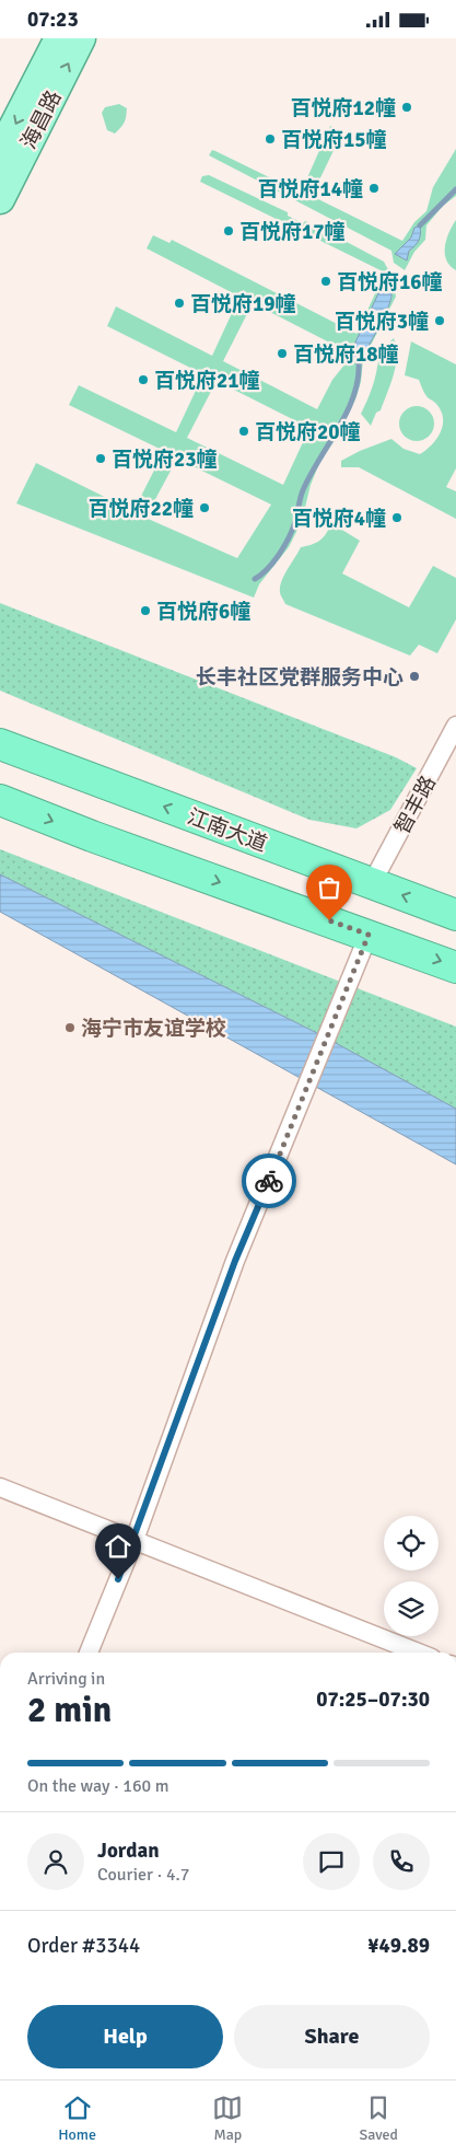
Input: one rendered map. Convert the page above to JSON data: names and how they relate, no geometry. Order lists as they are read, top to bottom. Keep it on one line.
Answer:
{"streets":{"highway":["江南大道"],"main road":["海昌路"],"street":["智丰路"]},"crossings":[["智丰路","江南大道"]],"places":["百悦府12幢","百悦府15幢","百悦府14幢","百悦府17幢","百悦府16幢","百悦府19幢","百悦府3幢","百悦府18幢","百悦府21幢","百悦府20幢","百悦府23幢","百悦府22幢","百悦府4幢","百悦府6幢","长丰社区党群服务中心","海宁市友谊学校"],"page":{"status":"07:23","heading":["2 min","Arriving in","07:25–07:30"],"panel":["Jordan","Courier · 4.7","Order #3344","¥49.89"],"bar":"On the way · 160 m","buttons":["Help","Share"],"tabs":["Home","Map","Saved"]}}
